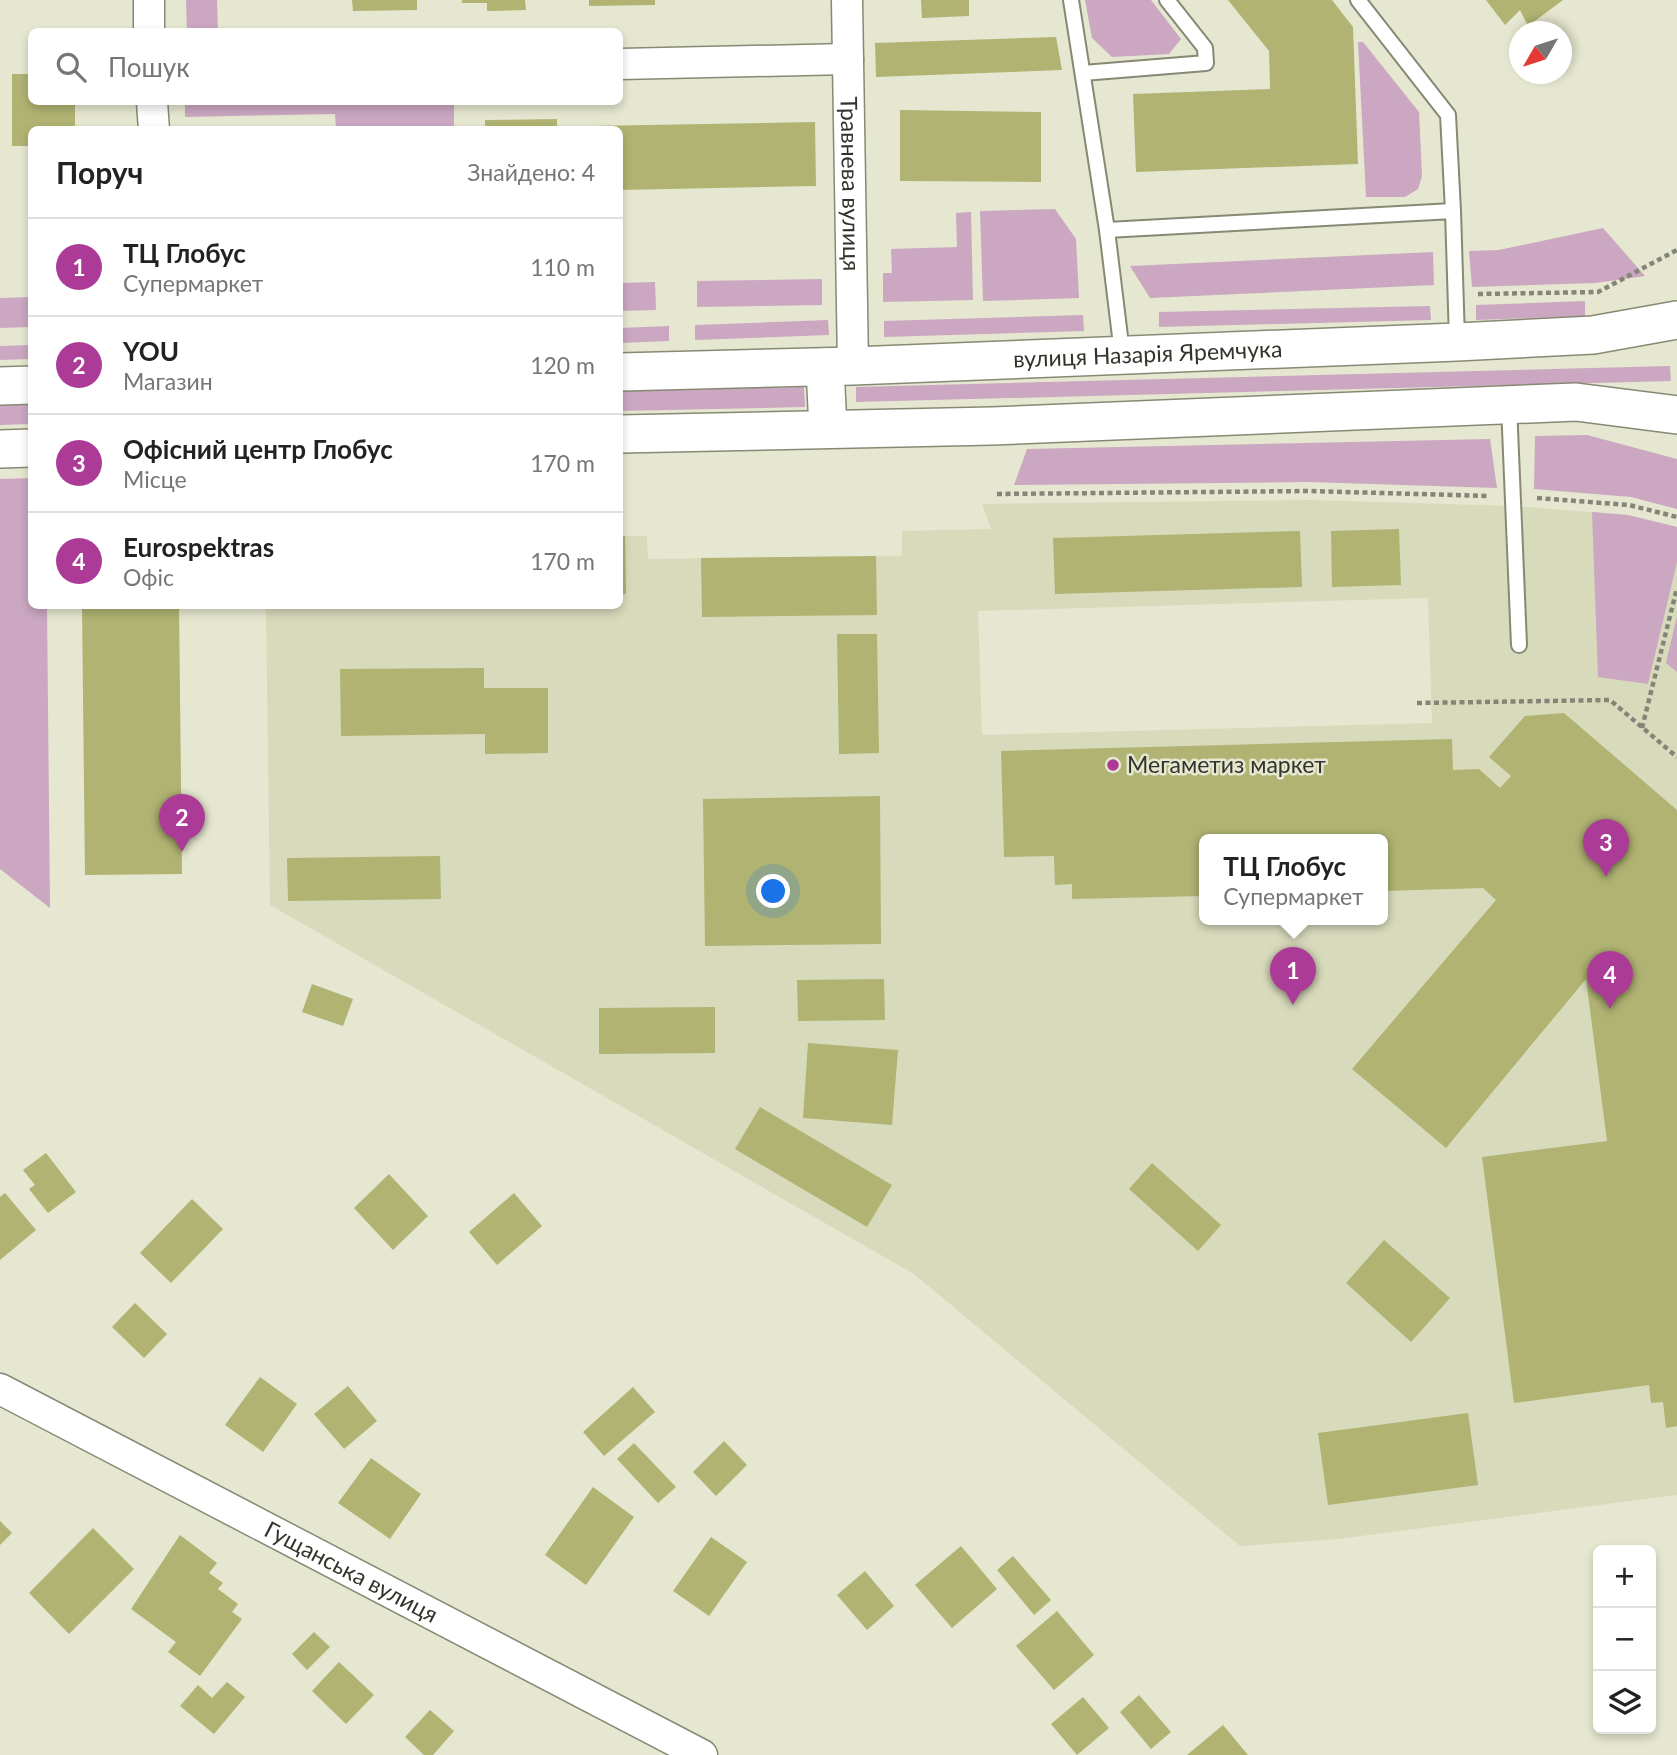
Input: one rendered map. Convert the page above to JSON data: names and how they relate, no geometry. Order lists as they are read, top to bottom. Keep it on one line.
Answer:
{"streets":{"street":["Травнева вулиця","вулиця Назарія Яремчука","Гущанська вулиця"]},"crossings":[["Травнева вулиця","вулиця Назарія Яремчука"]],"places":["Мегаметиз маркет"],"north":"bottom left","page":{"search":"Пошук","heading":["Поруч","Знайдено: 4"],"list":[{"mark":"1","name":"ТЦ Глобус","note":"Супермаркет","value":"110 m"},{"mark":"2","name":"YOU","note":"Магазин","value":"120 m"},{"mark":"3","name":"Офісний центр Глобус","note":"Місце","value":"170 m"},{"mark":"4","name":"Eurospektras","note":"Офіс","value":"170 m"}],"pins":["2","3","1","4"],"popup":["ТЦ Глобус","Супермаркет"],"map_buttons":["+","−"]}}
